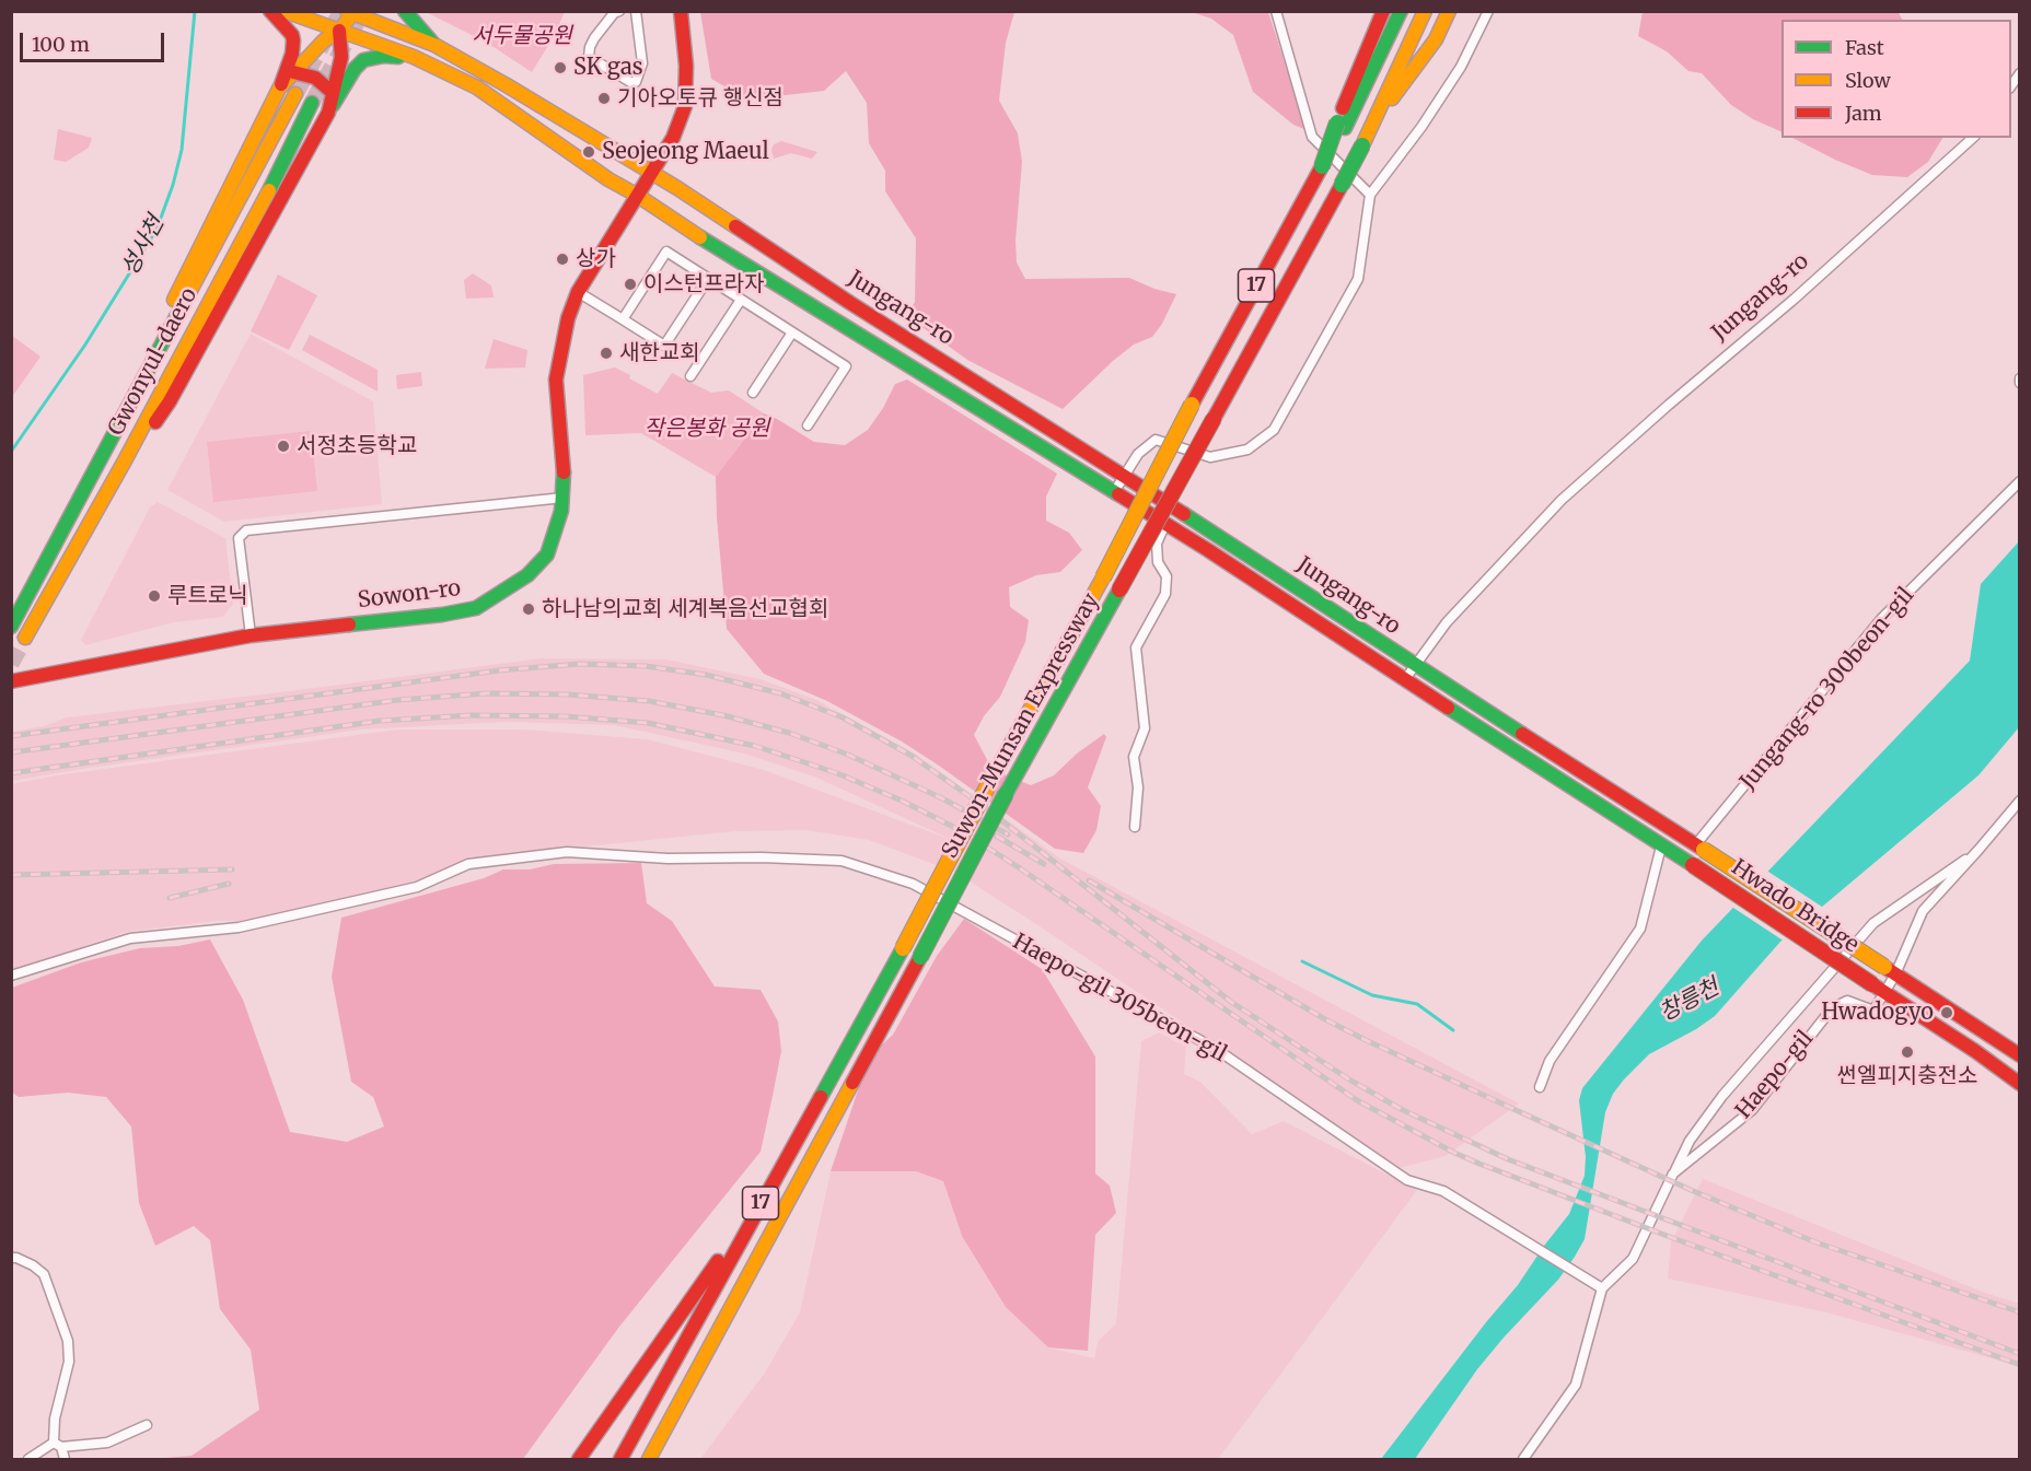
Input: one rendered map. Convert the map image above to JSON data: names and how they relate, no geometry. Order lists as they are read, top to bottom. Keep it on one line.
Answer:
{"streets":{"main road":["17","Jungang-ro","Gwonyul-daero","Sowon-ro","Suwon-Munsan Expressway","Hwado Bridge"],"street":["Jungang-ro 300beon-gil","Haepo-gil 305beon-gil","Haepo-gil"]},"crossings":[["Jungang-ro","Sowon-ro"],["Jungang-ro","Jungang-ro 300beon-gil"],["Jungang-ro","Hwado Bridge"],["Jungang-ro 300beon-gil","Hwado Bridge"],["Hwado Bridge","Haepo-gil"],["Haepo-gil 305beon-gil","Haepo-gil"]],"water":["성사천","창릉천"],"parks":["서두물공원","작은봉화 공원"],"places":["SK gas","기아오토큐 행신점","Seojeong Maeul","상가","이스턴프라자","새한교회","서정초등학교","루트로닉","하나남의교회 세계복음선교협회","Hwadogyo","썬엘피지충전소"],"legend":["Fast","Slow","Jam"],"scale_bar":"100 m"}
